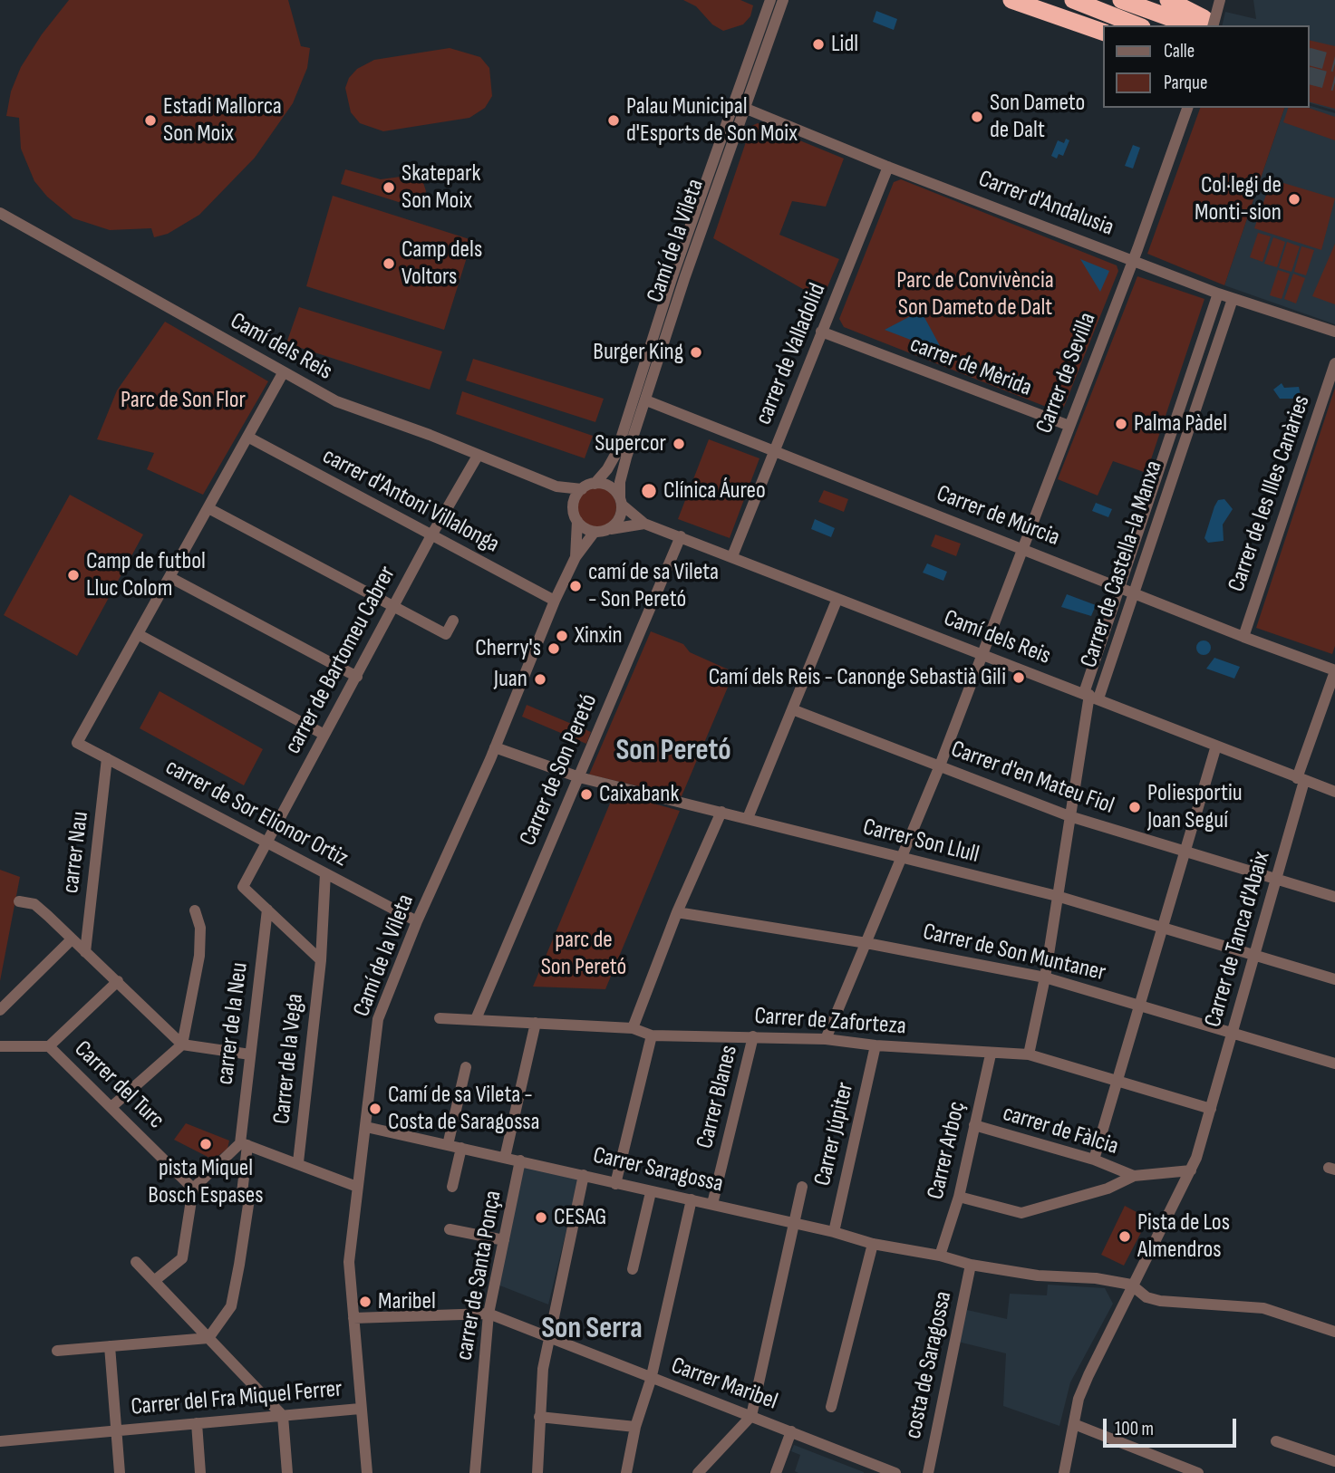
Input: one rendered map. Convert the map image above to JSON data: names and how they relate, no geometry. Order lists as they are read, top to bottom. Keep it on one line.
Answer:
{"streets":{"street":["Carrer d'Andalusia","Camí de la Vileta","Camí dels Reis","carrer de Valladolid","carrer de Mèrida","Carrer de Sevilla","Carrer de les Illes Canàries","carrer d'Antoni Villalonga","Carrer de Múrcia","Carrer de Castella-la Manxa","carrer de Bartomeu Cabrer","Carrer de Son Peretó","Carrer d'en Mateu Fiol","carrer de Sor Elionor Ortiz","Carrer Son Llull","carrer Nau","Carrer de Tanca d'Abaix","Carrer de Son Muntaner","Carrer de Zaforteza","carrer de la Neu","Carrer de la Vega","Carrer del Turc","Carrer Blanes","carrer de Fàlcia","Carrer Júpiter","Carrer Arboç","Carrer Saragossa","carrer de Santa Ponça","costa de Saragossa","Carrer Maribel","Carrer del Fra Miquel Ferrer"]},"crossings":[["Carrer d'Andalusia","Camí de la Vileta"],["Carrer d'Andalusia","carrer de Valladolid"],["Carrer d'Andalusia","Carrer de Sevilla"],["Carrer d'Andalusia","Carrer de Castella-la Manxa"],["Camí de la Vileta","Camí dels Reis"],["Camí de la Vileta","carrer d'Antoni Villalonga"],["Camí de la Vileta","Carrer de Múrcia"],["Camí de la Vileta","carrer de Sor Elionor Ortiz"],["Camí de la Vileta","Carrer Son Llull"],["Camí de la Vileta","Carrer Saragossa"],["Camí de la Vileta","Carrer Maribel"],["Camí de la Vileta","Carrer del Fra Miquel Ferrer"],["Camí dels Reis","carrer de Valladolid"],["Camí dels Reis","Carrer de Sevilla"],["Camí dels Reis","Carrer de Castella-la Manxa"],["Camí dels Reis","carrer de Bartomeu Cabrer"],["Camí dels Reis","Carrer de Son Peretó"],["Camí dels Reis","Carrer de Tanca d'Abaix"],["carrer de Valladolid","carrer de Mèrida"],["carrer de Valladolid","Carrer de Múrcia"],["carrer de Mèrida","Carrer de Sevilla"],["Carrer de Sevilla","Carrer de Múrcia"],["Carrer de Sevilla","Carrer d'en Mateu Fiol"],["Carrer de Sevilla","Carrer Son Llull"],["Carrer de Sevilla","Carrer de Son Muntaner"],["Carrer de Sevilla","Carrer de Zaforteza"],["Carrer de les Illes Canàries","Carrer de Múrcia"],["carrer d'Antoni Villalonga","carrer de Bartomeu Cabrer"],["Carrer de Múrcia","Carrer de Castella-la Manxa"],["Carrer de Múrcia","Carrer de Tanca d'Abaix"],["carrer de Bartomeu Cabrer","carrer de Sor Elionor Ortiz"],["carrer de Bartomeu Cabrer","carrer de la Neu"],["Carrer de Son Peretó","Carrer Son Llull"],["Carrer de Son Peretó","Carrer de Zaforteza"],["Carrer d'en Mateu Fiol","Carrer de Tanca d'Abaix"],["carrer de Sor Elionor Ortiz","carrer Nau"],["carrer de Sor Elionor Ortiz","Carrer de la Vega"],["Carrer Son Llull","Carrer de Tanca d'Abaix"],["Carrer de Tanca d'Abaix","Carrer de Son Muntaner"],["Carrer de Tanca d'Abaix","Carrer de Zaforteza"],["Carrer de Zaforteza","Carrer Blanes"],["Carrer de Zaforteza","Carrer Júpiter"],["Carrer de Zaforteza","Carrer Arboç"],["Carrer Blanes","Carrer Saragossa"],["carrer de Fàlcia","Carrer Arboç"],["Carrer Júpiter","Carrer Saragossa"],["Carrer Arboç","Carrer Saragossa"],["Carrer Saragossa","carrer de Santa Ponça"],["carrer de Santa Ponça","Carrer Maribel"]],"districts":["Son Peretó","Son Serra"],"parks":["Parc de Convivència Son Dameto de Dalt","Parc de Son Flor","parc de Son Peretó"],"places":["Lidl","Son Dameto de Dalt","Estadi Mallorca Son Moix","Palau Municipal d'Esports de Son Moix","Skatepark Son Moix","Col·legi de Monti-sion","Camp dels Voltors","Burger King","Palma Pàdel","Supercor","Clínica Áureo","Camp de futbol Lluc Colom","camí de sa Vileta - Son Peretó","Xinxin","Cherry's","Camí dels Reis - Canonge Sebastià Gili","Juan","Caixabank","Poliesportiu Joan Seguí","Camí de sa Vileta - Costa de Saragossa","pista Miquel Bosch Espases","CESAG","Pista de Los Almendros","Maribel"],"legend":["Calle","Parque"],"scale_bar":"100 m"}
